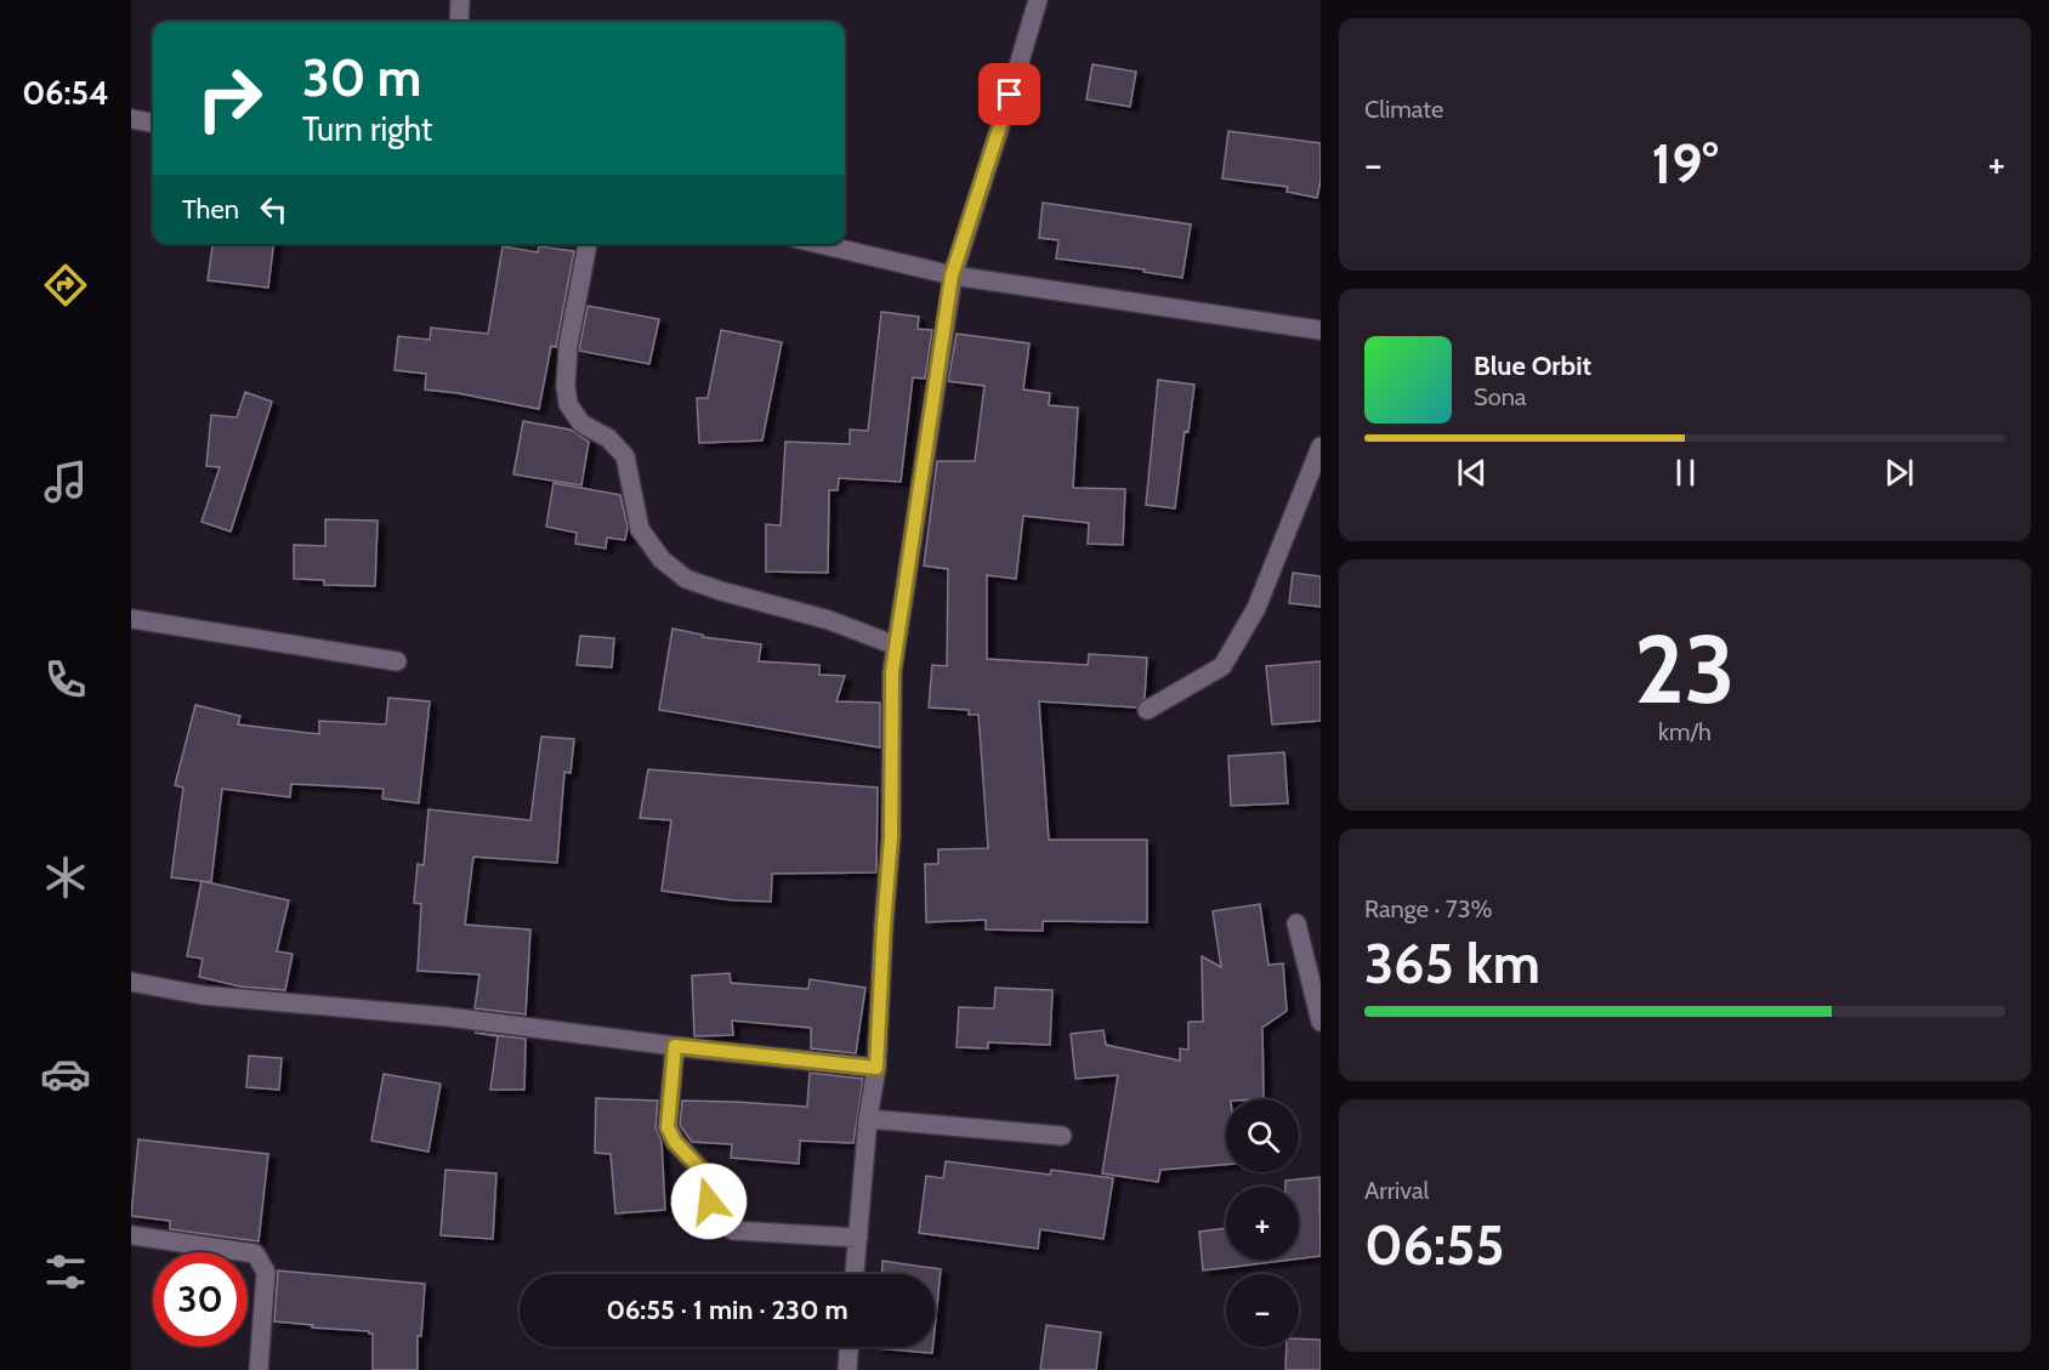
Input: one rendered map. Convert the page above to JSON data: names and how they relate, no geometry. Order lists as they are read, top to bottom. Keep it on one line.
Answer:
{"page":{"tabs":"06:54","tile":["Climate",["23","km/h"],["Range · 73%","365 km"],["Arrival","06:55"]],"turn":["30 m","Turn right"],"heat":["−","19°","+"],"then":"Then","song":["Blue Orbit","Sona"],"map_buttons":["+","−"],"limit":"30","trip":"06:55 · 1 min · 230 m"}}
